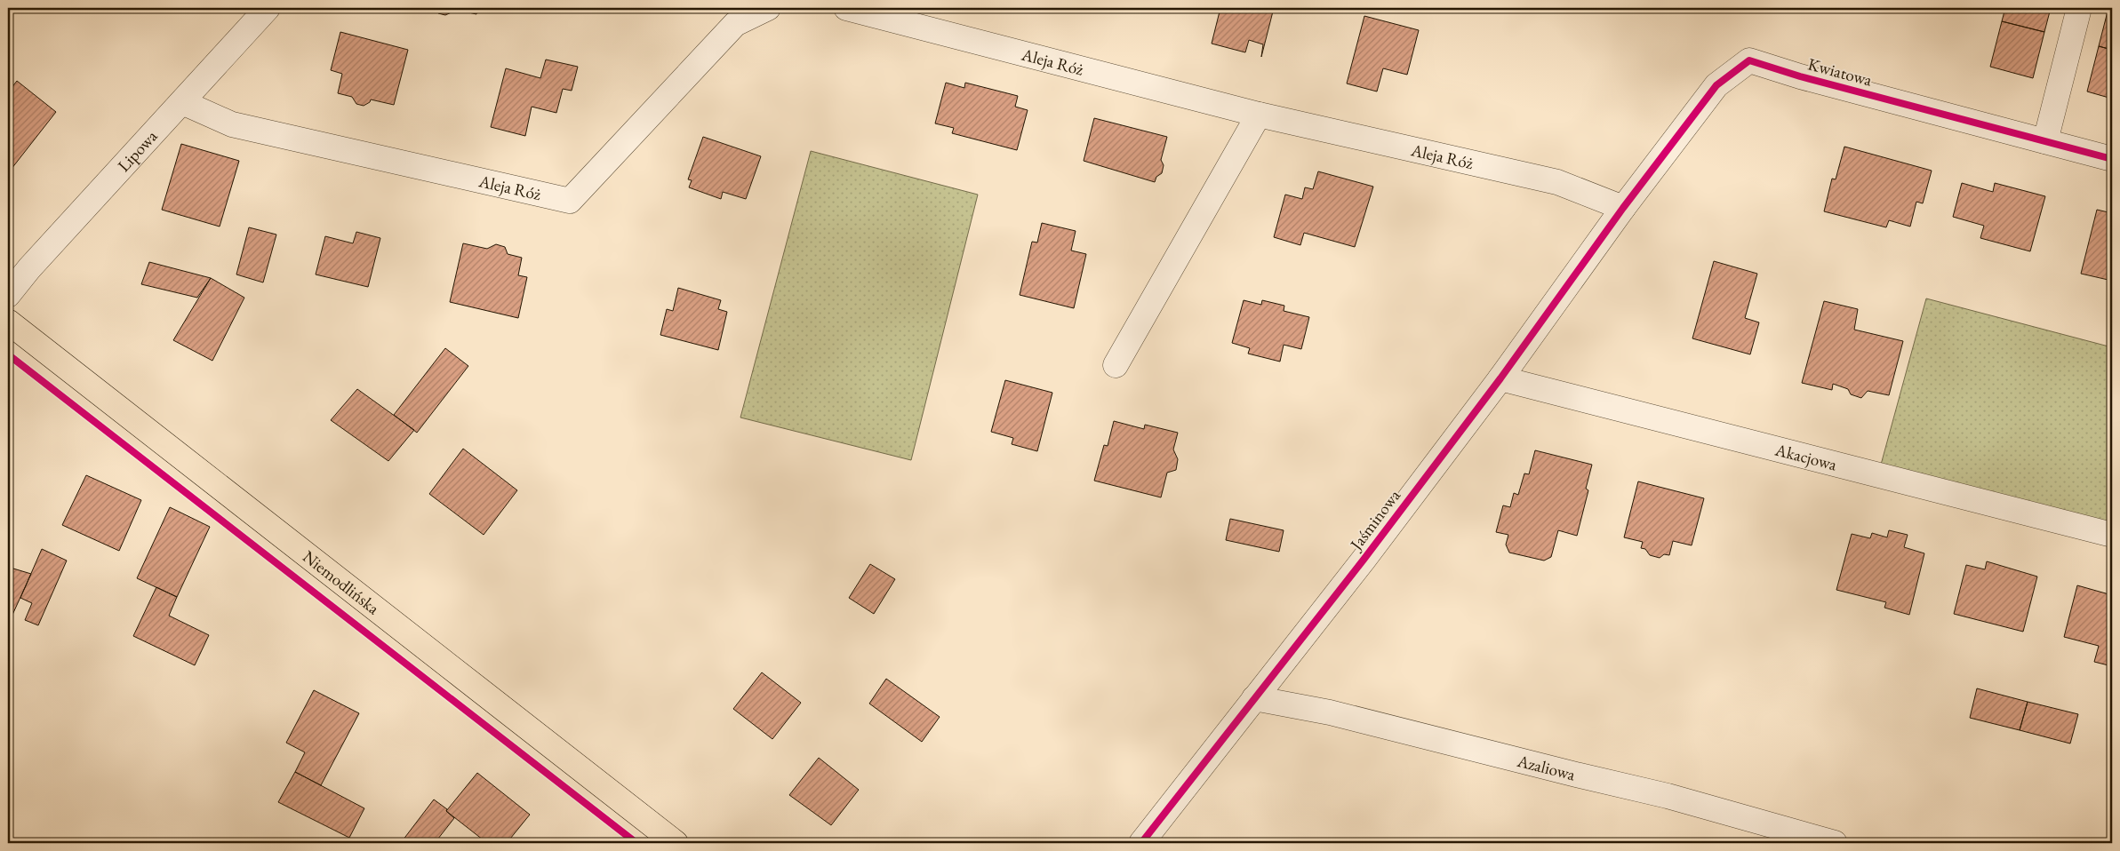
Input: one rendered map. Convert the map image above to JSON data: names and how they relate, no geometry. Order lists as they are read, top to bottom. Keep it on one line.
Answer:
{"streets":{"main road":["Niemodlińska"],"street":["Aleja Róż","Kwiatowa","Lipowa","Akacjowa","Jaśminowa","Azaliowa"]},"crossings":[["Aleja Róż","Kwiatowa"],["Aleja Róż","Lipowa"],["Aleja Róż","Jaśminowa"],["Kwiatowa","Jaśminowa"],["Akacjowa","Jaśminowa"],["Jaśminowa","Azaliowa"]]}
